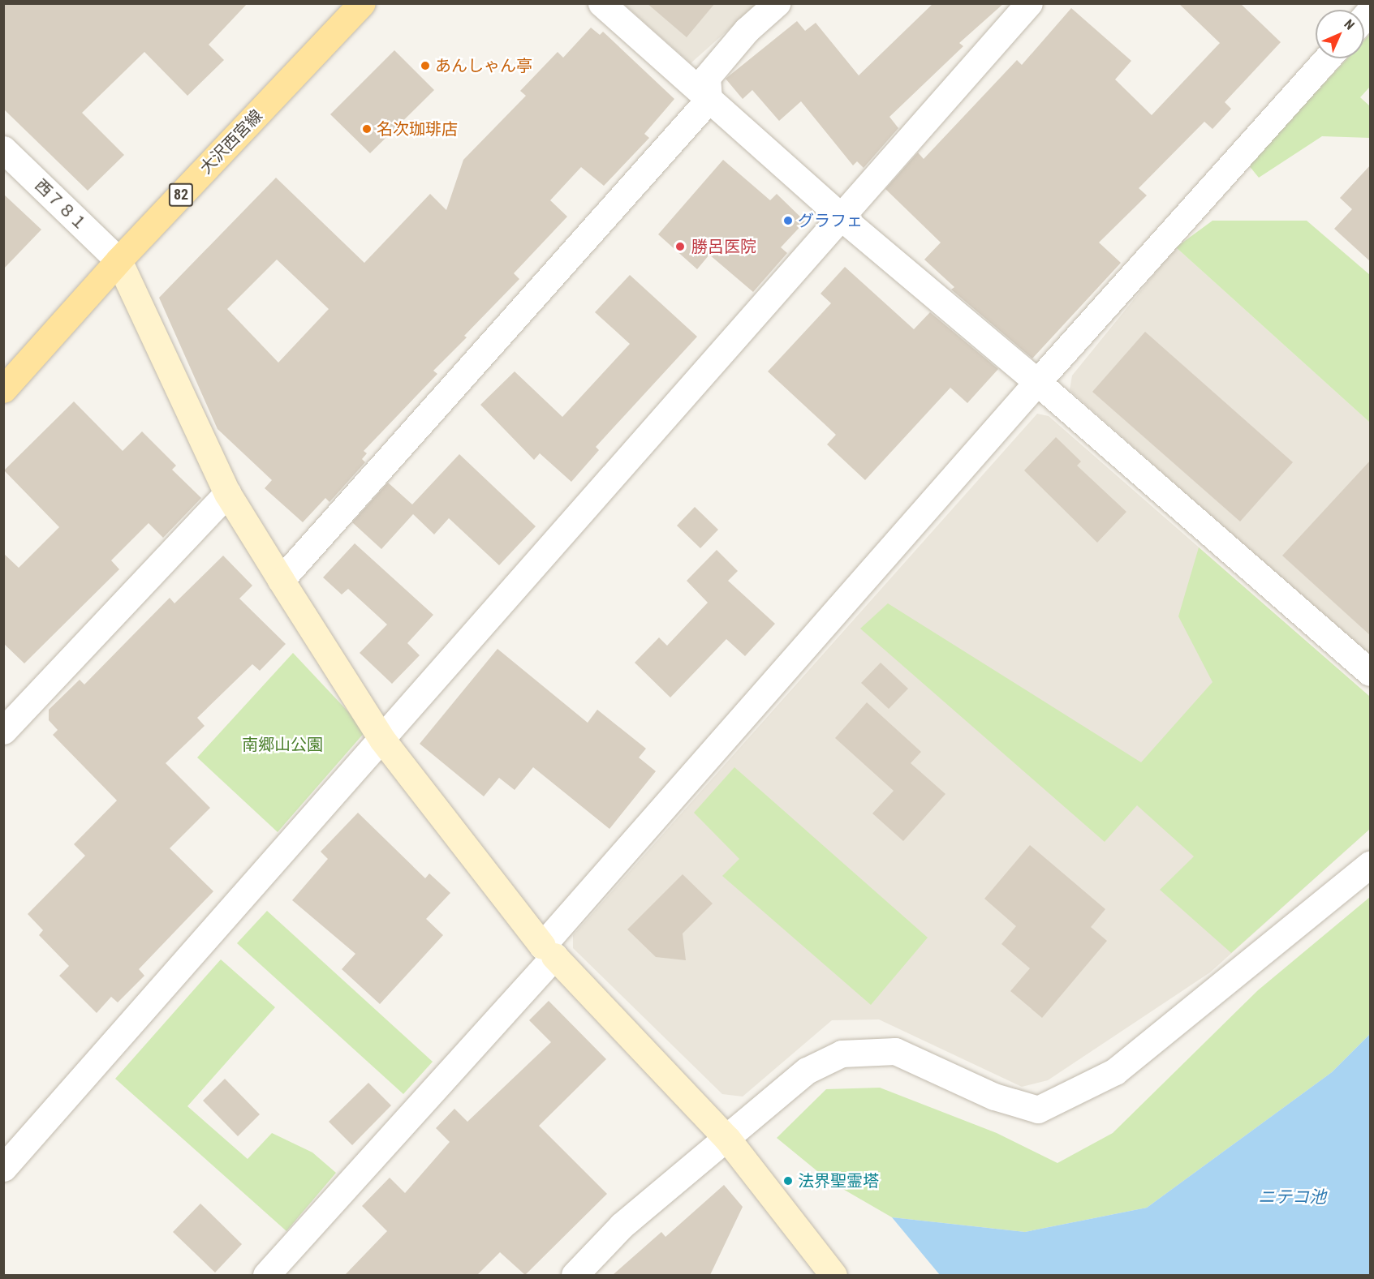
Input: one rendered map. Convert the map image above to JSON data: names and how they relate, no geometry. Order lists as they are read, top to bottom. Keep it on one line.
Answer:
{"streets":{"main road":["大沢西宮線","82"],"street":["西７８１"]},"crossings":[["大沢西宮線","西７８１"]],"water":["ニテコ池"],"parks":["南郷山公園"],"places":["あんしゃん亭","名次珈琲店","グラフェ","勝呂医院","法界聖霊塔"],"north":"top right"}
